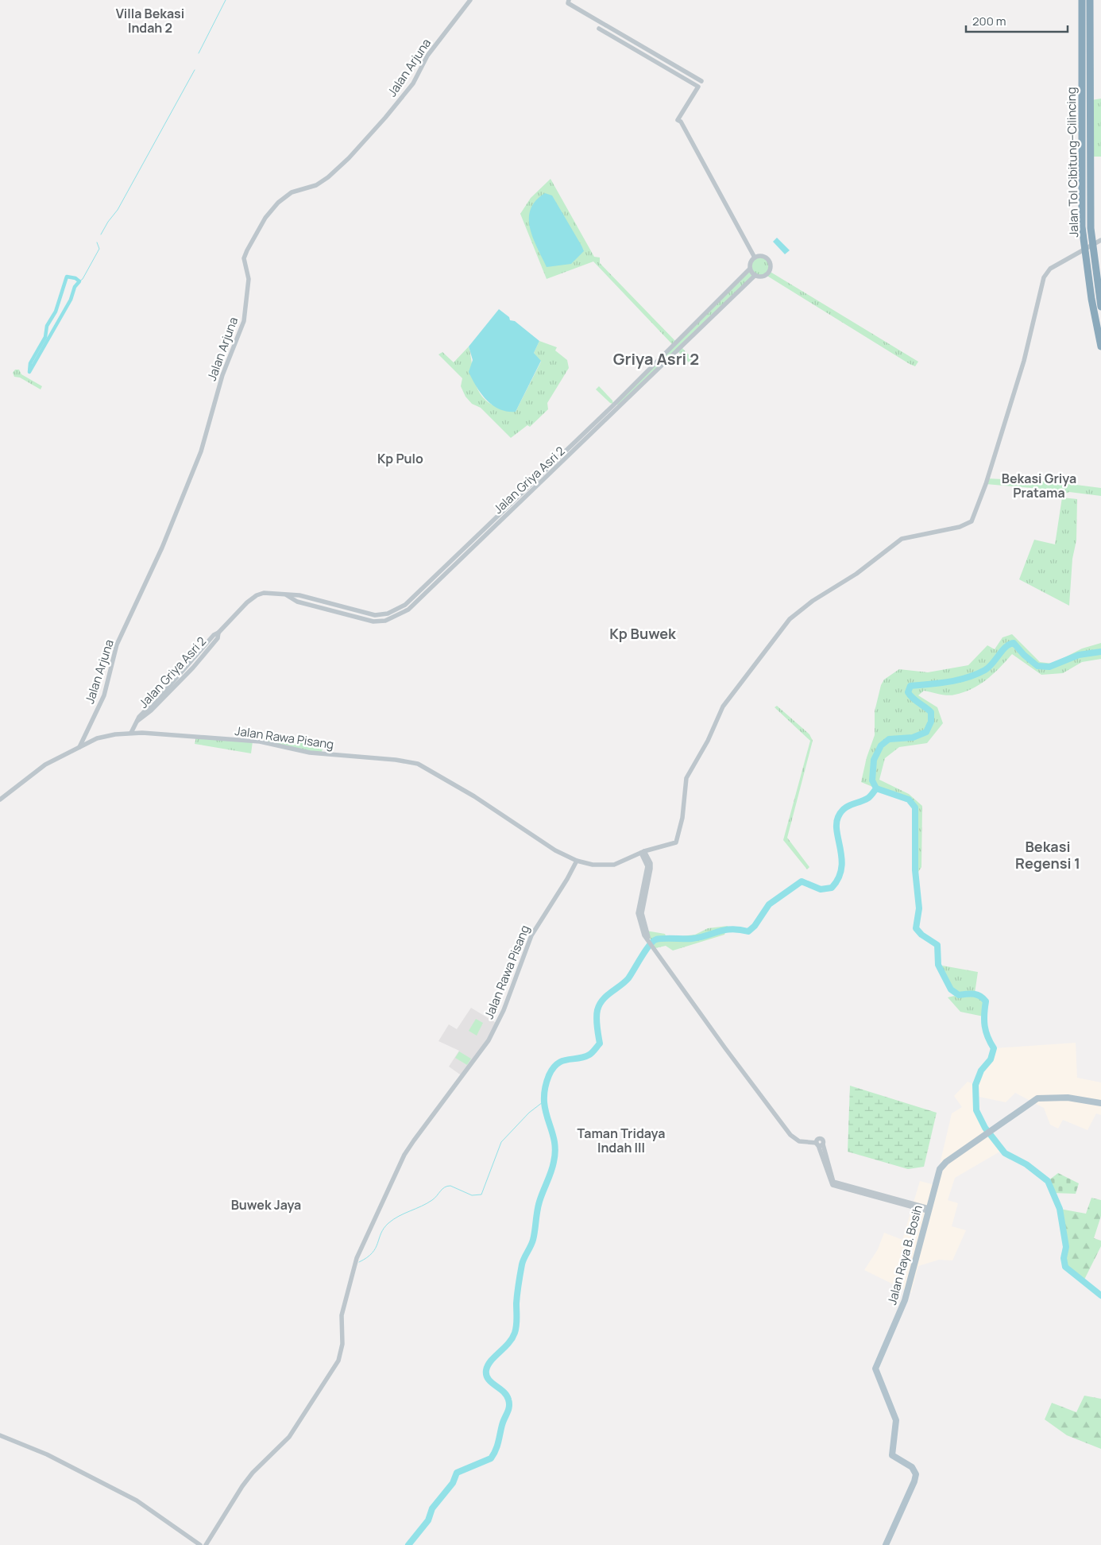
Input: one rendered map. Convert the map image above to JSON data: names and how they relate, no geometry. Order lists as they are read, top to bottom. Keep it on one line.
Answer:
{"streets":{"highway":["Jalan Tol Cibitung–Cilincing"],"main road":["Jalan Raya B. Bosih"],"street":["Jalan Arjuna","Jalan Griya Asri 2","Jalan Rawa Pisang"]},"crossings":[["Jalan Arjuna","Jalan Rawa Pisang"],["Jalan Griya Asri 2","Jalan Rawa Pisang"]],"districts":["Villa Bekasi Indah 2","Griya Asri 2","Kp Pulo","Bekasi Griya Pratama","Kp Buwek","Bekasi Regensi 1","Taman Tridaya Indah III","Buwek Jaya"],"scale_bar":"200 m"}
